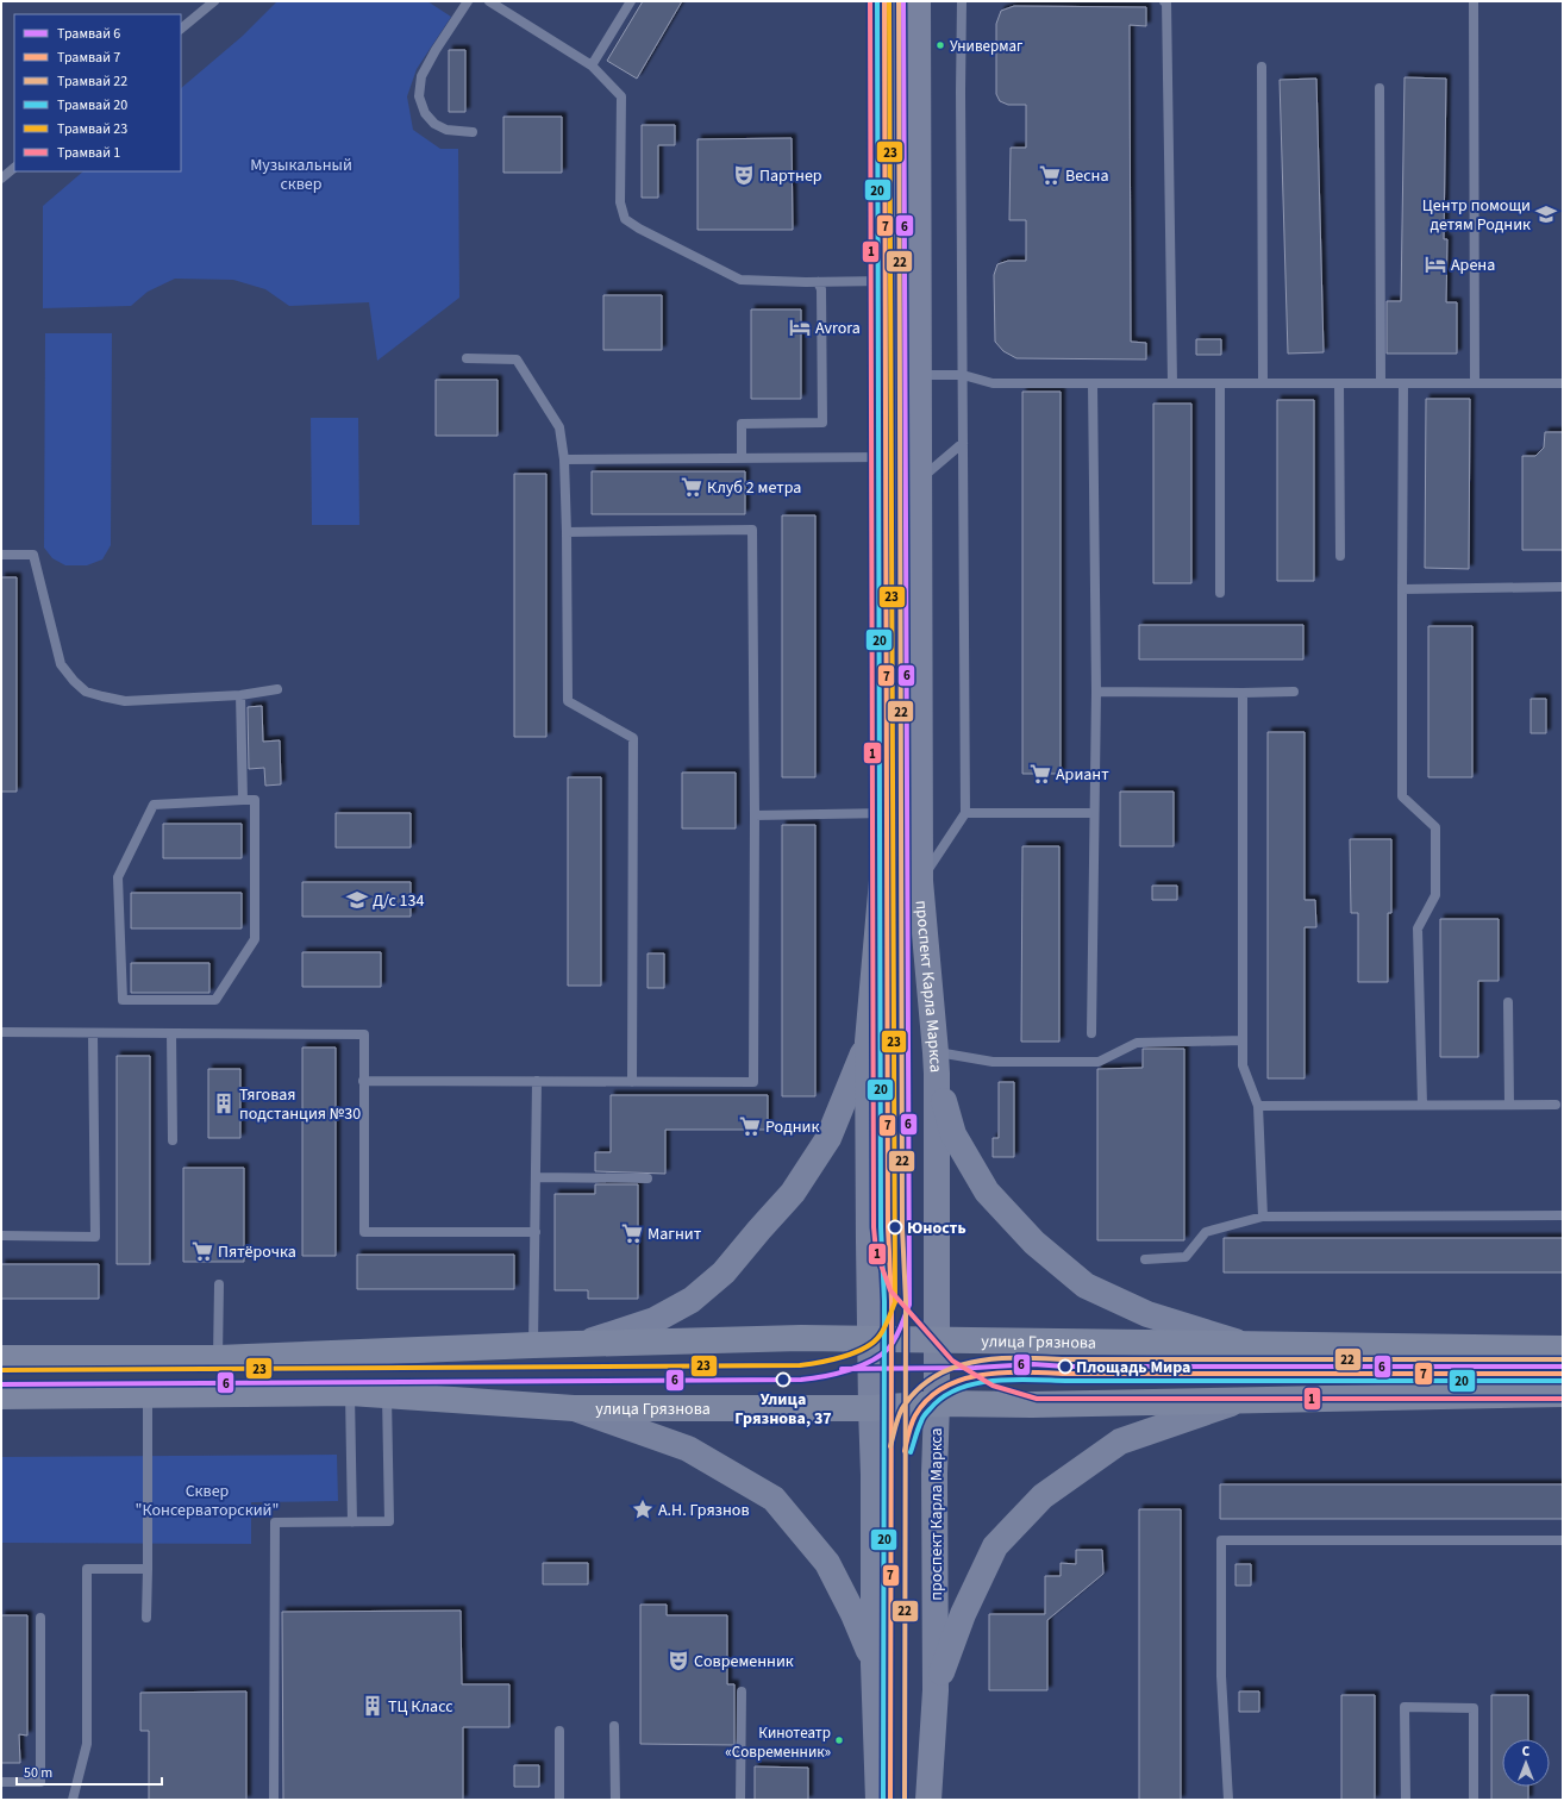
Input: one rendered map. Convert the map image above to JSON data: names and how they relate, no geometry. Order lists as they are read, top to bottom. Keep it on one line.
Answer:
{"streets":{"main road":["проспект Карла Маркса","улица Грязнова"]},"crossings":[["проспект Карла Маркса","улица Грязнова"]],"parks":["Музыкальный сквер","Сквер \"Консерваторский\""],"places":{"other":["Универмаг","Юность","Площадь Мира","Улица Грязнова, 37","Кинотеатр «Современник»"],"theatre":["Партнер","Современник"],"supermarket":["Весна","Клуб 2 метра","Ариант","Родник","Магнит","Пятёрочка"],"school or university":["Центр помощи детям Родник","Д/с 134"],"hotel":["Арена","Avrora"],"building":["Тяговая подстанция №30","ТЦ Класс"],"place":["А.Н. Грязнов"]},"lines":["tram line 6","tram line 7","tram line 22","tram line 20","tram line 23","tram line 1"],"legend":["Трамвай 6","Трамвай 7","Трамвай 22","Трамвай 20","Трамвай 23","Трамвай 1"],"scale_bar":"50 m","north":"top"}
